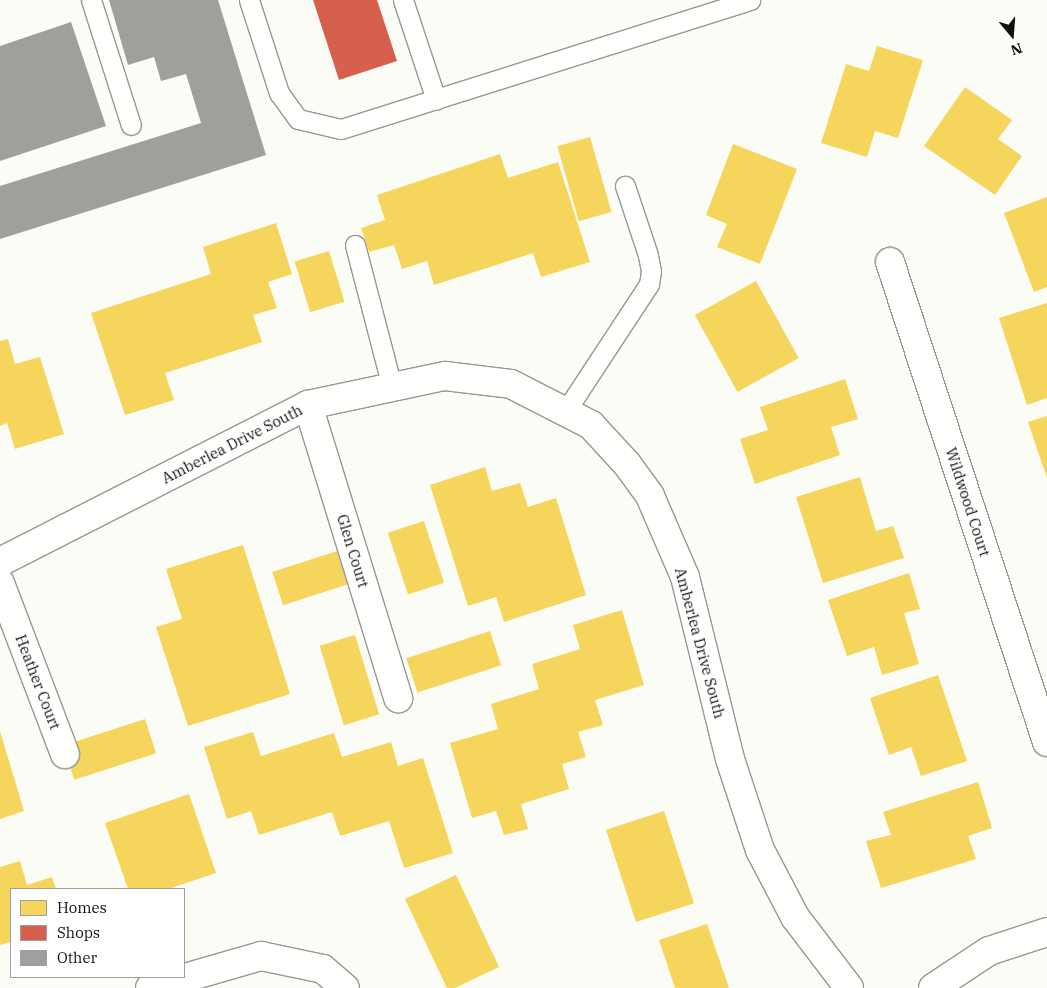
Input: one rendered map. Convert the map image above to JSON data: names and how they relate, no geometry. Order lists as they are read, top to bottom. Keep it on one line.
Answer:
{"streets":{"street":["Amberlea Drive South","Wildwood Court","Glen Court","Heather Court"]},"crossings":[["Amberlea Drive South","Glen Court"]],"legend":["Homes","Shops","Other"],"north":"bottom"}
